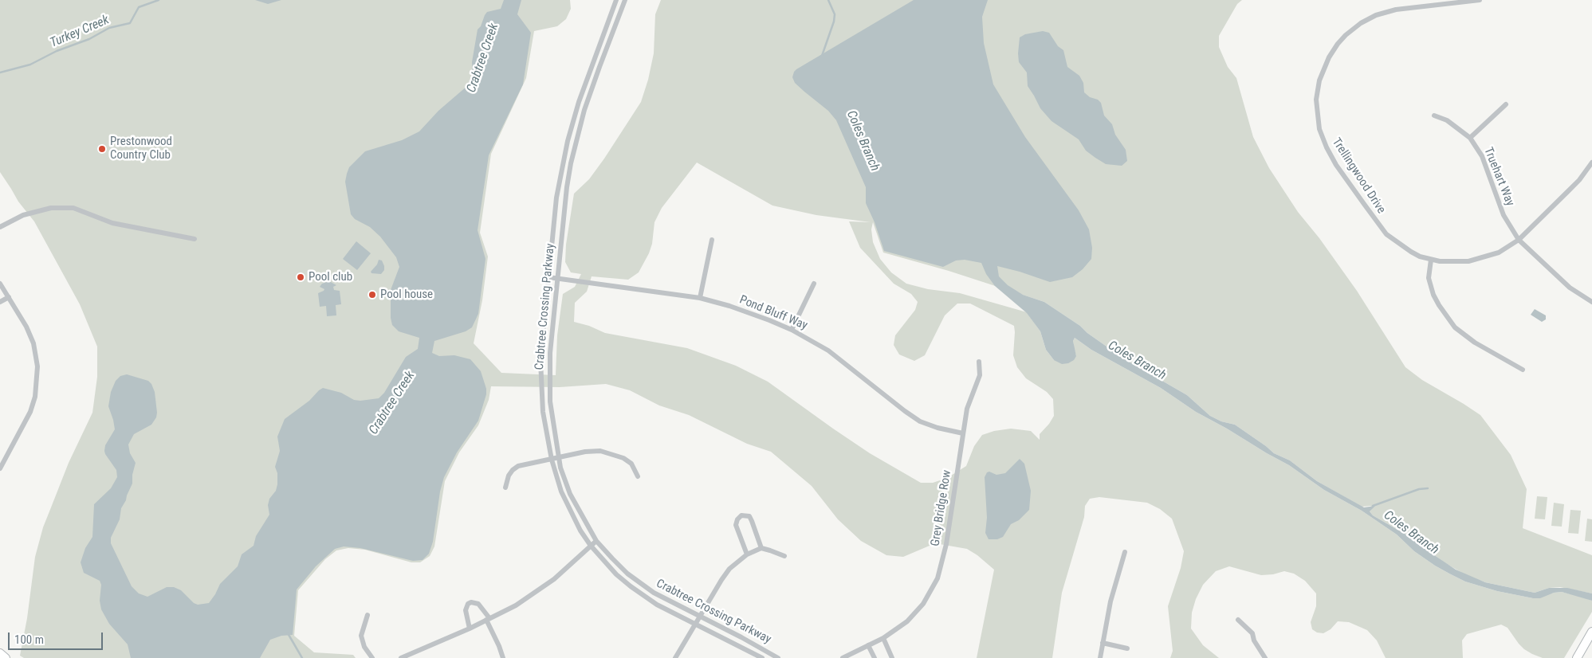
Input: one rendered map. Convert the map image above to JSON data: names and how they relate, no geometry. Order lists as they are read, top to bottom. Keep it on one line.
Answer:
{"streets":{"street":["Trellingwood Drive","Truehart Way","Crabtree Crossing Parkway","Pond Bluff Way","Grey Bridge Row"]},"crossings":[["Trellingwood Drive","Truehart Way"],["Crabtree Crossing Parkway","Pond Bluff Way"],["Pond Bluff Way","Grey Bridge Row"]],"water":["Turkey Creek","Crabtree Creek","Coles Branch"],"places":["Prestonwood Country Club","Pool club","Pool house"],"scale_bar":"100 m"}
